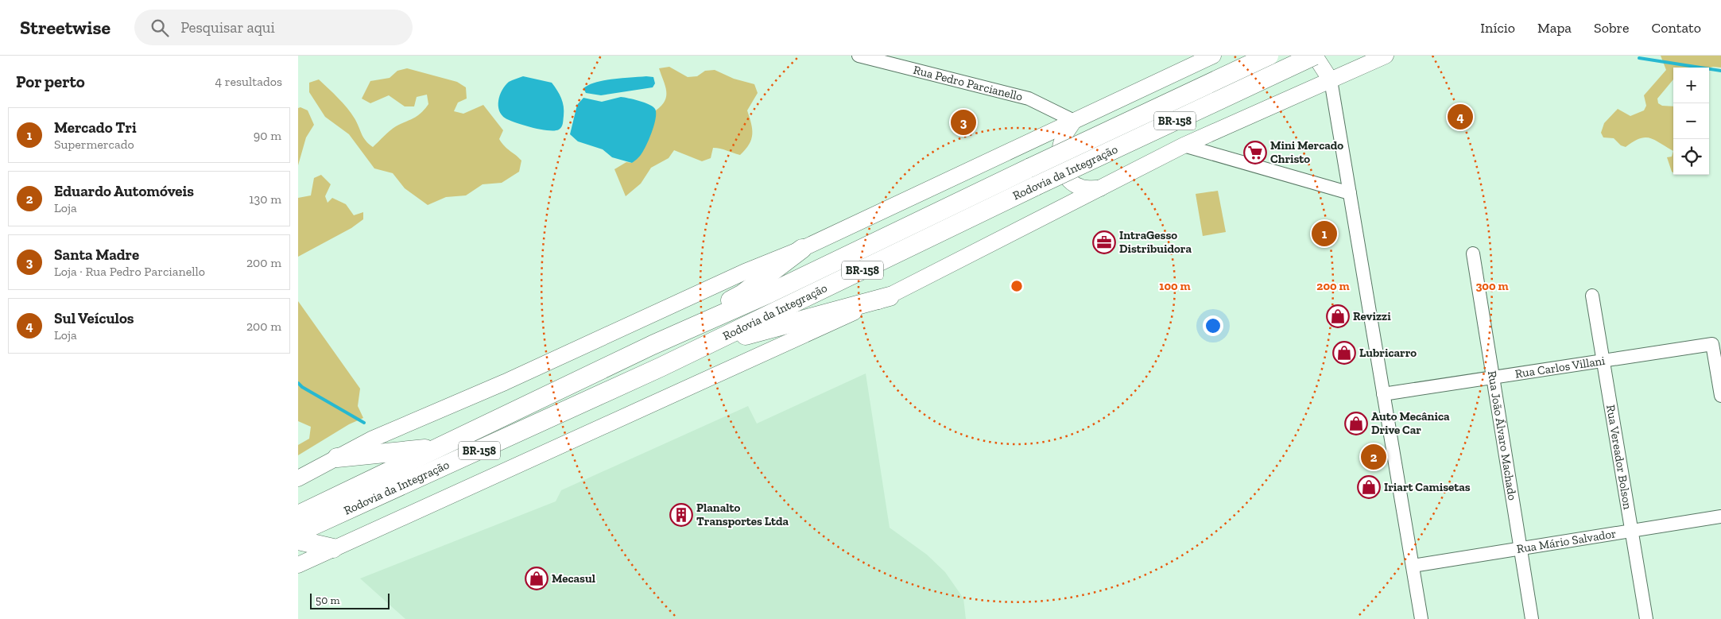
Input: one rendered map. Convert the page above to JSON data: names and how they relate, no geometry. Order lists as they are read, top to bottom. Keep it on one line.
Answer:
{"streets":{"highway":["BR-158","Rodovia da Integração"],"street":["Rua Pedro Parcianello","Rua Carlos Villani","Rua João Álvaro Machado","Rua Vereador Bolson","Rua Mário Salvador"]},"crossings":[["Rua Pedro Parcianello","BR-158"],["BR-158","Rodovia da Integração"],["Rua Carlos Villani","Rua João Álvaro Machado"],["Rua Carlos Villani","Rua Vereador Bolson"],["Rua João Álvaro Machado","Rua Mário Salvador"],["Rua Vereador Bolson","Rua Mário Salvador"]],"places":{"supermarket":["Mini Mercado Christo"],"office":["IntraGesso Distribuidora"],"shop":["Revizzi","Lubricarro","Auto Mecânica Drive Car","Iriart Camisetas","Mecasul"],"building":["Planalto Transportes Ltda"]},"scale_bar":"50 m","page":{"header":"Streetwise","search":"Pesquisar aqui","nav":["Início","Mapa","Sobre","Contato"],"heading":["Por perto","4 resultados"],"map_buttons":["+","−"],"pins":["4","3","1","2"],"list":[{"mark":"1","name":"Mercado Tri","note":"Supermercado","value":"90 m"},{"mark":"2","name":"Eduardo Automóveis","note":"Loja","value":"130 m"},{"mark":"3","name":"Santa Madre","note":"Loja · Rua Pedro Parcianello","value":"200 m"},{"mark":"4","name":"Sul Veículos","note":"Loja","value":"200 m"}],"scale":"50 m"},"rings":["100 m","200 m","300 m"]}
